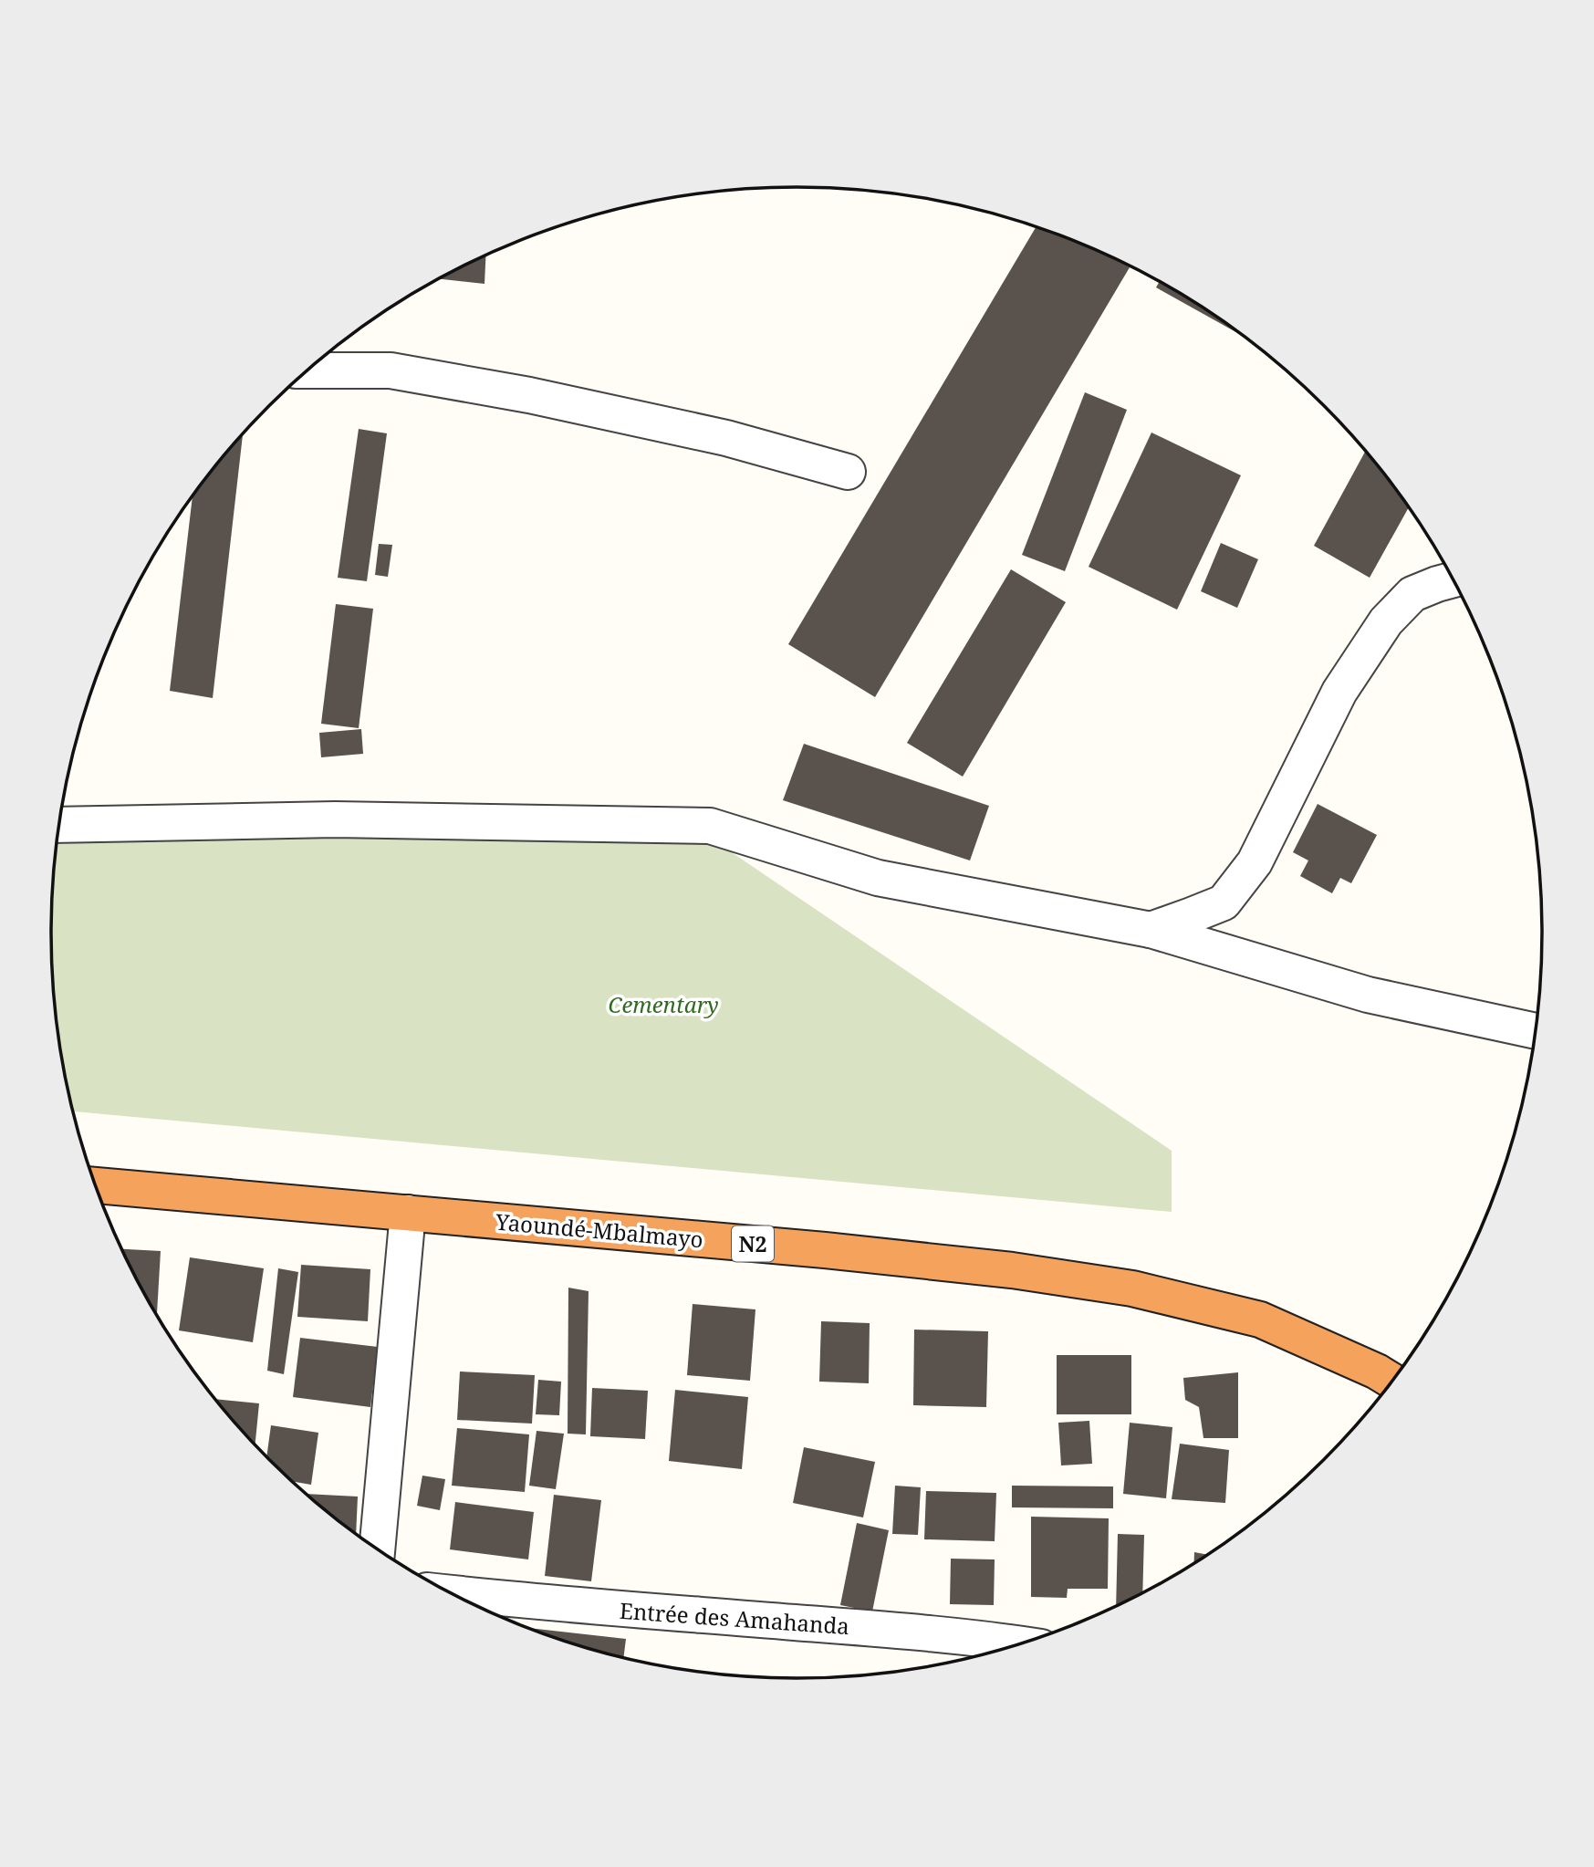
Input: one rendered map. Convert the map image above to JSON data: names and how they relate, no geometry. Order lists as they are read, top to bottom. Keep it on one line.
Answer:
{"streets":{"highway":["Yaoundé-Mbalmayo","N2"],"street":["Entrée des Amahanda"]},"parks":["Cementary"]}
